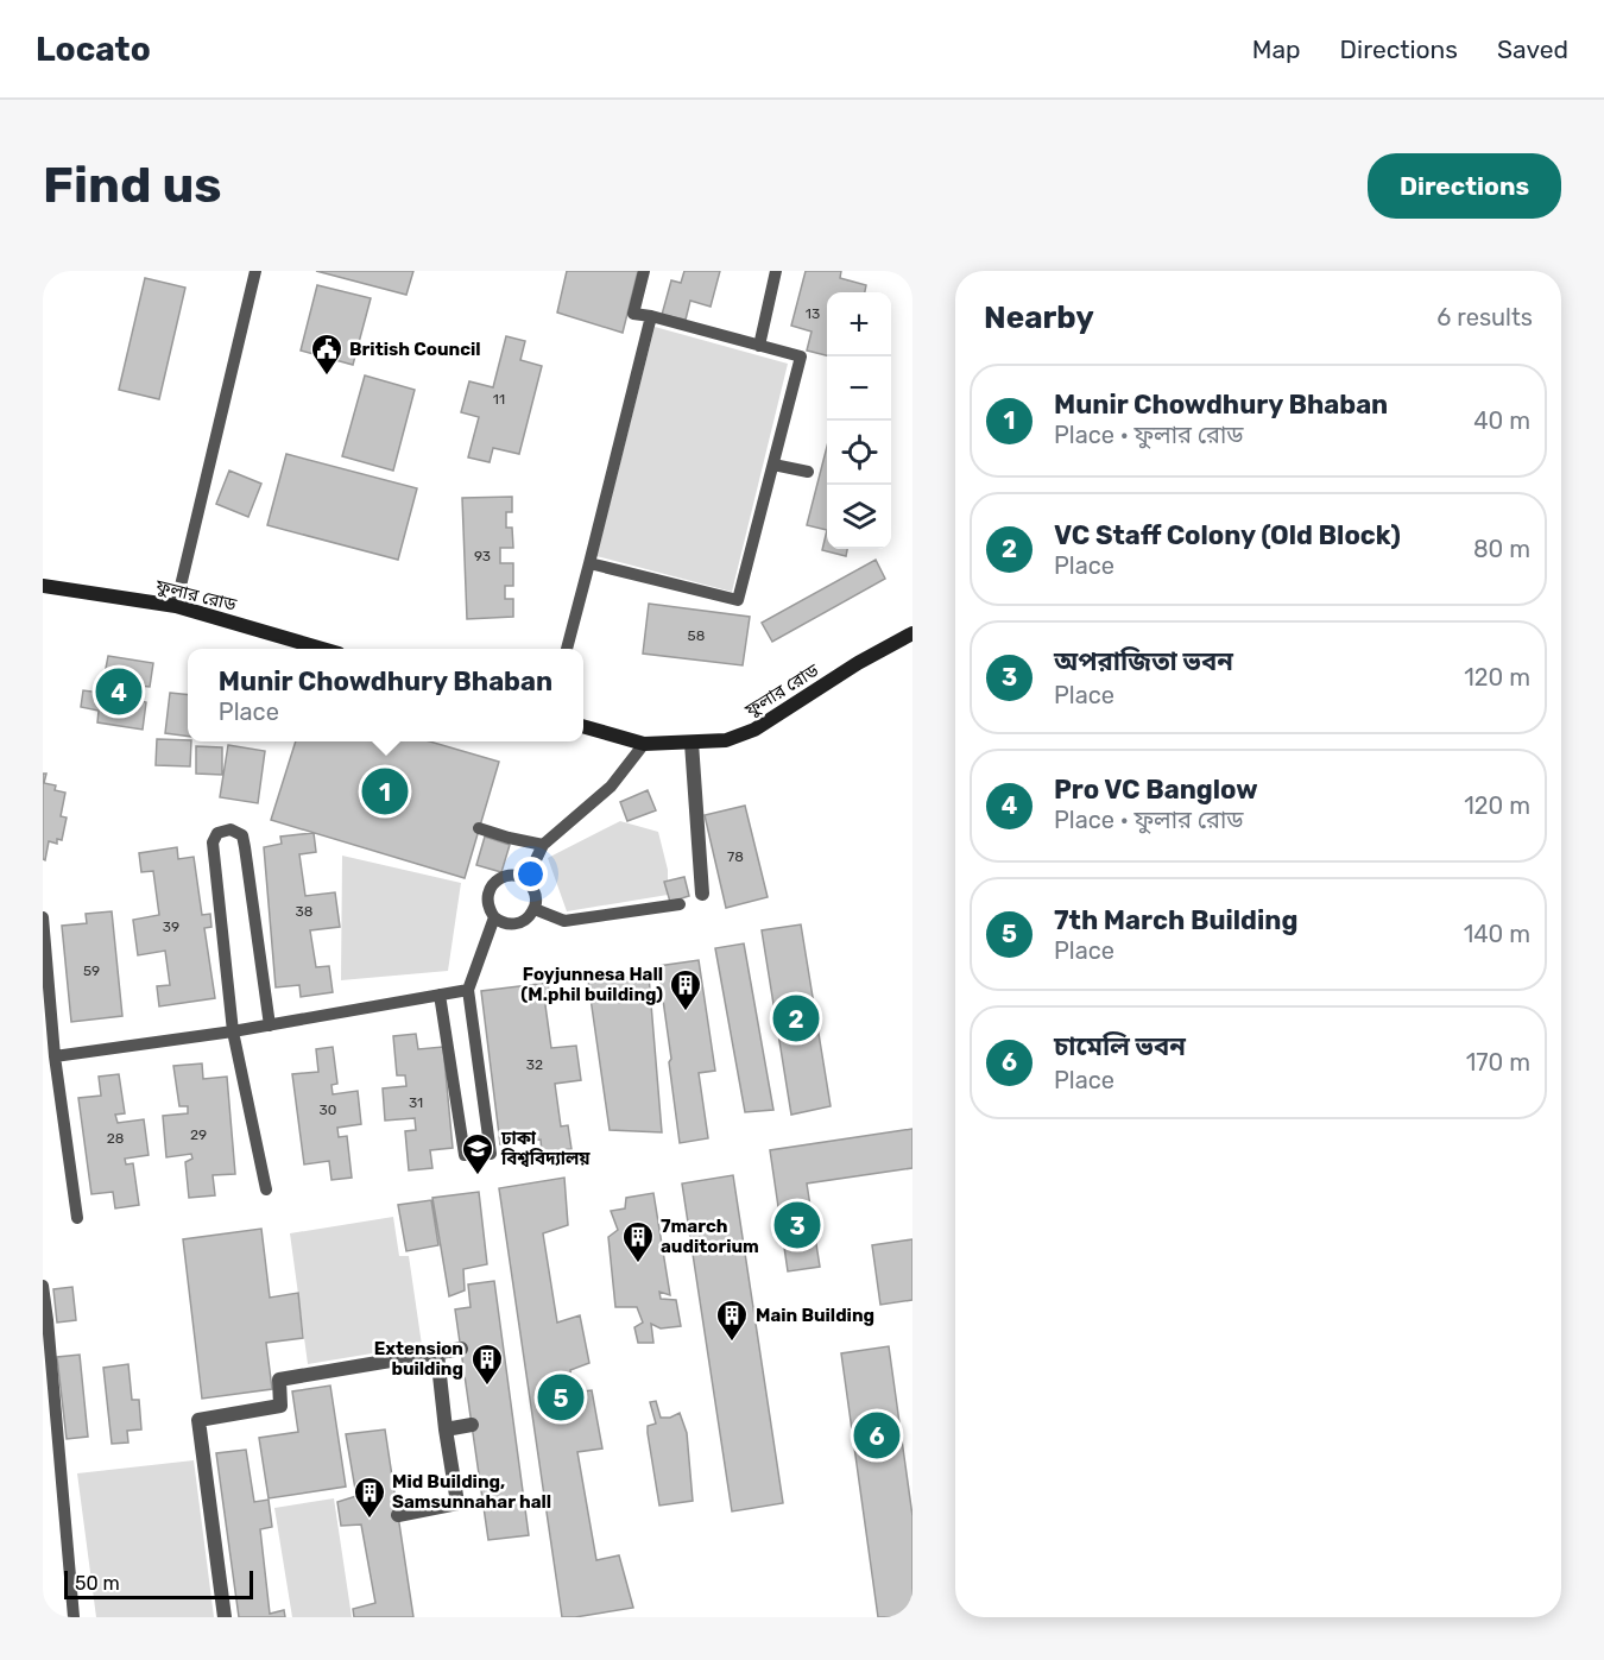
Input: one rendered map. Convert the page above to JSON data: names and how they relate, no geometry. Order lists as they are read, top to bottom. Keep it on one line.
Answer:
{"streets":{"main road":["ফুলার রোড"]},"places":{"public building":["British Council"],"building":["Foyjunnesa Hall (M.phil building)","7march auditorium","Main Building","Extension building","Mid Building, Samsunnahar hall"],"school or university":["ঢাকা বিশ্ববিদ্যালয়"]},"house_numbers":["13","11","93","58","78","38","39","59","32","31","30","29","28"],"scale_bar":"50 m","page":{"header":"Locato","nav":["Map","Directions","Saved"],"buttons":"Directions","title":"Find us","heading":["Nearby","6 results"],"map_buttons":["+","−"],"list":[{"mark":"1","name":"Munir Chowdhury Bhaban","note":"Place · ফুলার রোড","value":"40 m"},{"mark":"2","name":"VC Staff Colony (Old Block)","note":"Place","value":"80 m"},{"mark":"3","name":"অপরাজিতা ভবন","note":"Place","value":"120 m"},{"mark":"4","name":"Pro VC Banglow","note":"Place · ফুলার রোড","value":"120 m"},{"mark":"5","name":"7th March Building","note":"Place","value":"140 m"},{"mark":"6","name":"চামেলি ভবন","note":"Place","value":"170 m"}],"popup":["Munir Chowdhury Bhaban","Place"],"pins":["4","1","2","3","5","6"],"scale":"50 m"}}
